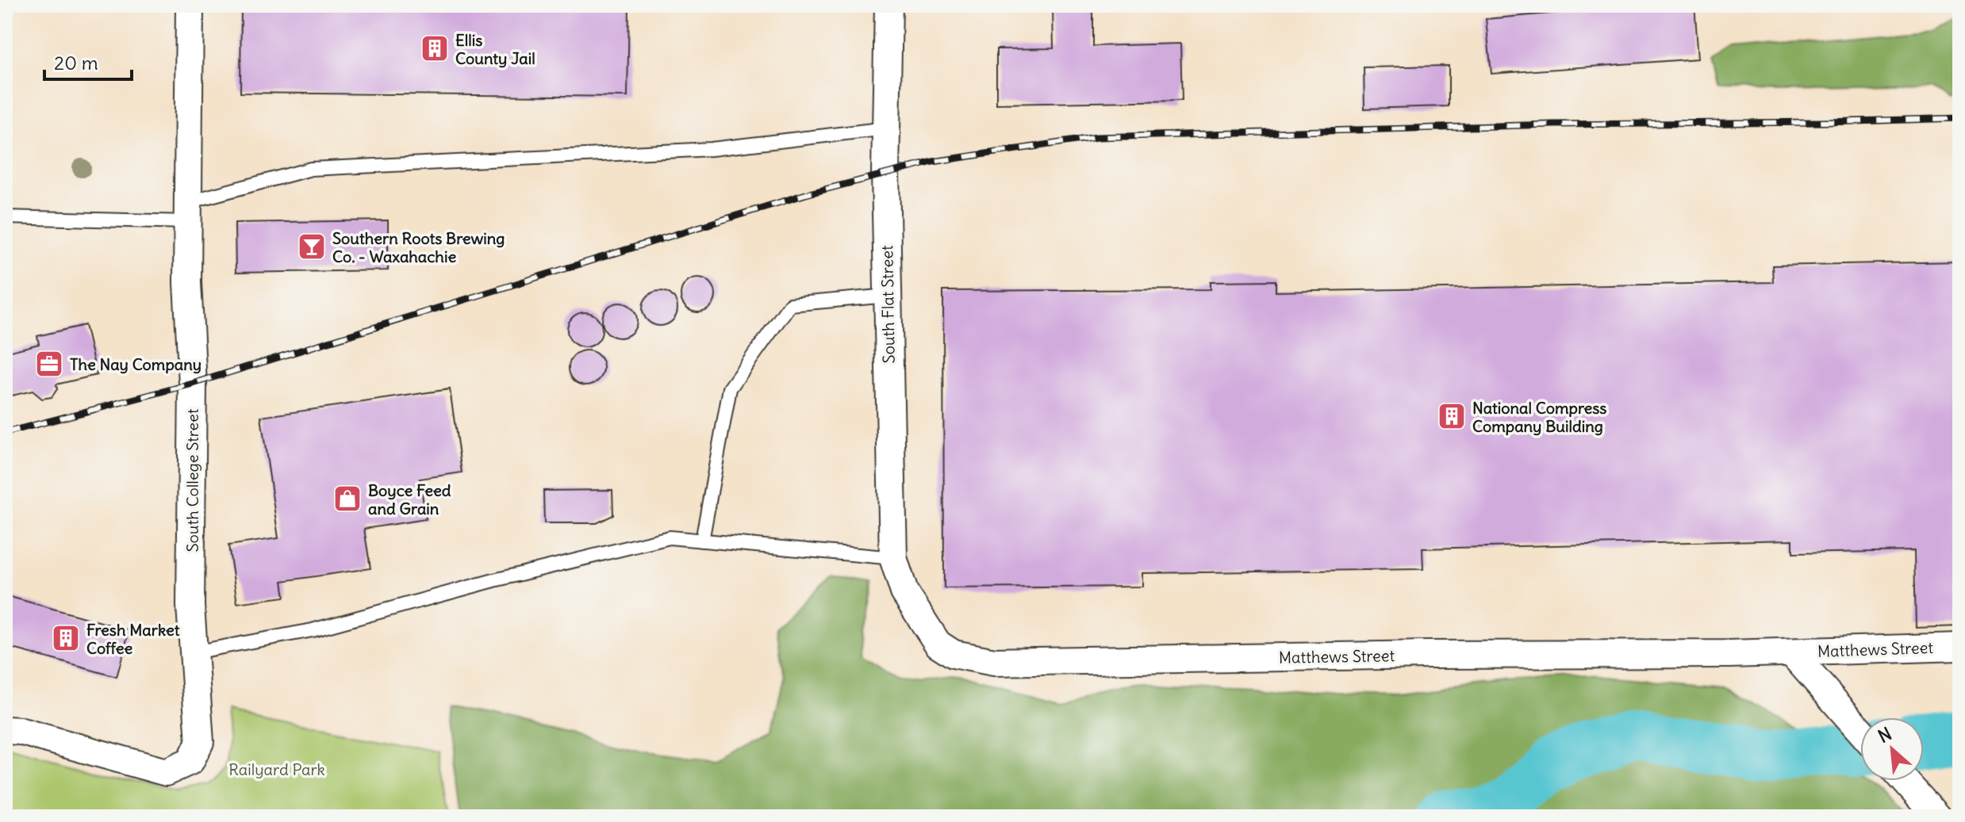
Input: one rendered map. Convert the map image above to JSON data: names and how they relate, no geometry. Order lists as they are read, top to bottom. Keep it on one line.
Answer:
{"streets":{"street":["South Flat Street","South College Street","Matthews Street"]},"crossings":[["South Flat Street","Matthews Street"]],"parks":["Railyard Park"],"places":{"building":["Ellis County Jail","National Compress Company Building","Fresh Market Coffee"],"bar":["Southern Roots Brewing Co. - Waxahachie"],"office":["The Nay Company"],"shop":["Boyce Feed and Grain"]},"scale_bar":"20 m","north":"top left"}
